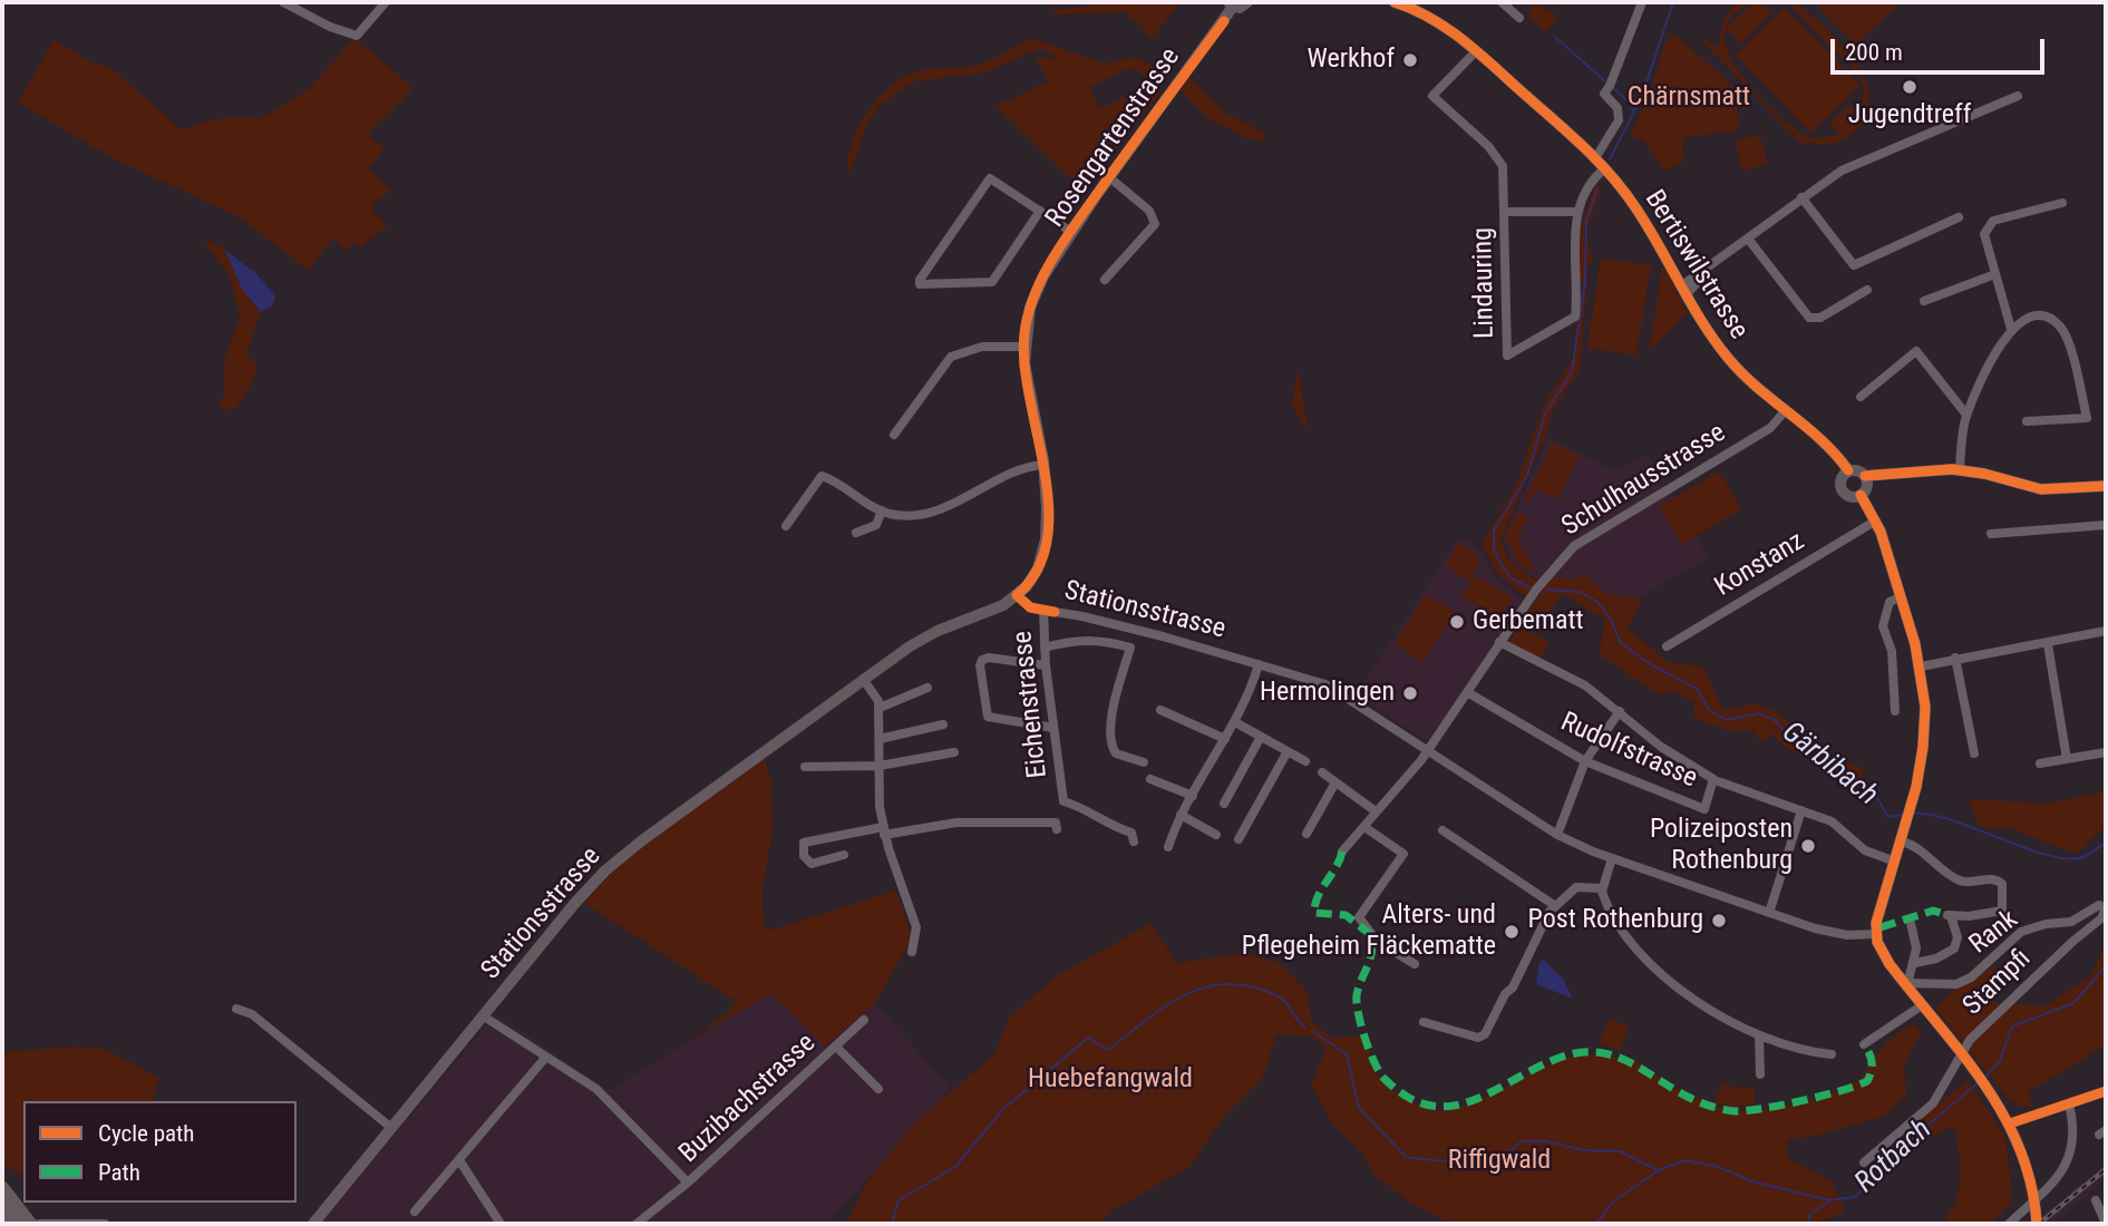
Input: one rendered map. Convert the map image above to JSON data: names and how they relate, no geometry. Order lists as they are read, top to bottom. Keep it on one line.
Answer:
{"streets":{"main road":["Rosengartenstrasse","Bertiswilstrasse","Stationsstrasse"],"street":["Lindauring","Schulhausstrasse","Konstanz","Eichenstrasse","Rudolfstrasse","Rank","Stampfi","Buzibachstrasse"]},"crossings":[["Rosengartenstrasse","Stationsstrasse"],["Bertiswilstrasse","Lindauring"],["Bertiswilstrasse","Schulhausstrasse"],["Bertiswilstrasse","Konstanz"],["Bertiswilstrasse","Stationsstrasse"],["Schulhausstrasse","Stationsstrasse"],["Schulhausstrasse","Rudolfstrasse"],["Stationsstrasse","Eichenstrasse"],["Stationsstrasse","Buzibachstrasse"],["Rank","Stampfi"]],"water":["Gärbibach","Rotbach"],"parks":["Chärnsmatt","Huebefangwald","Riffigwald"],"places":["Werkhof","Jugendtreff","Gerbematt","Hermolingen","Polizeiposten Rothenburg","Post Rothenburg","Alters- und Pflegeheim Fläckematte"],"legend":["Cycle path","Path"],"scale_bar":"200 m"}
